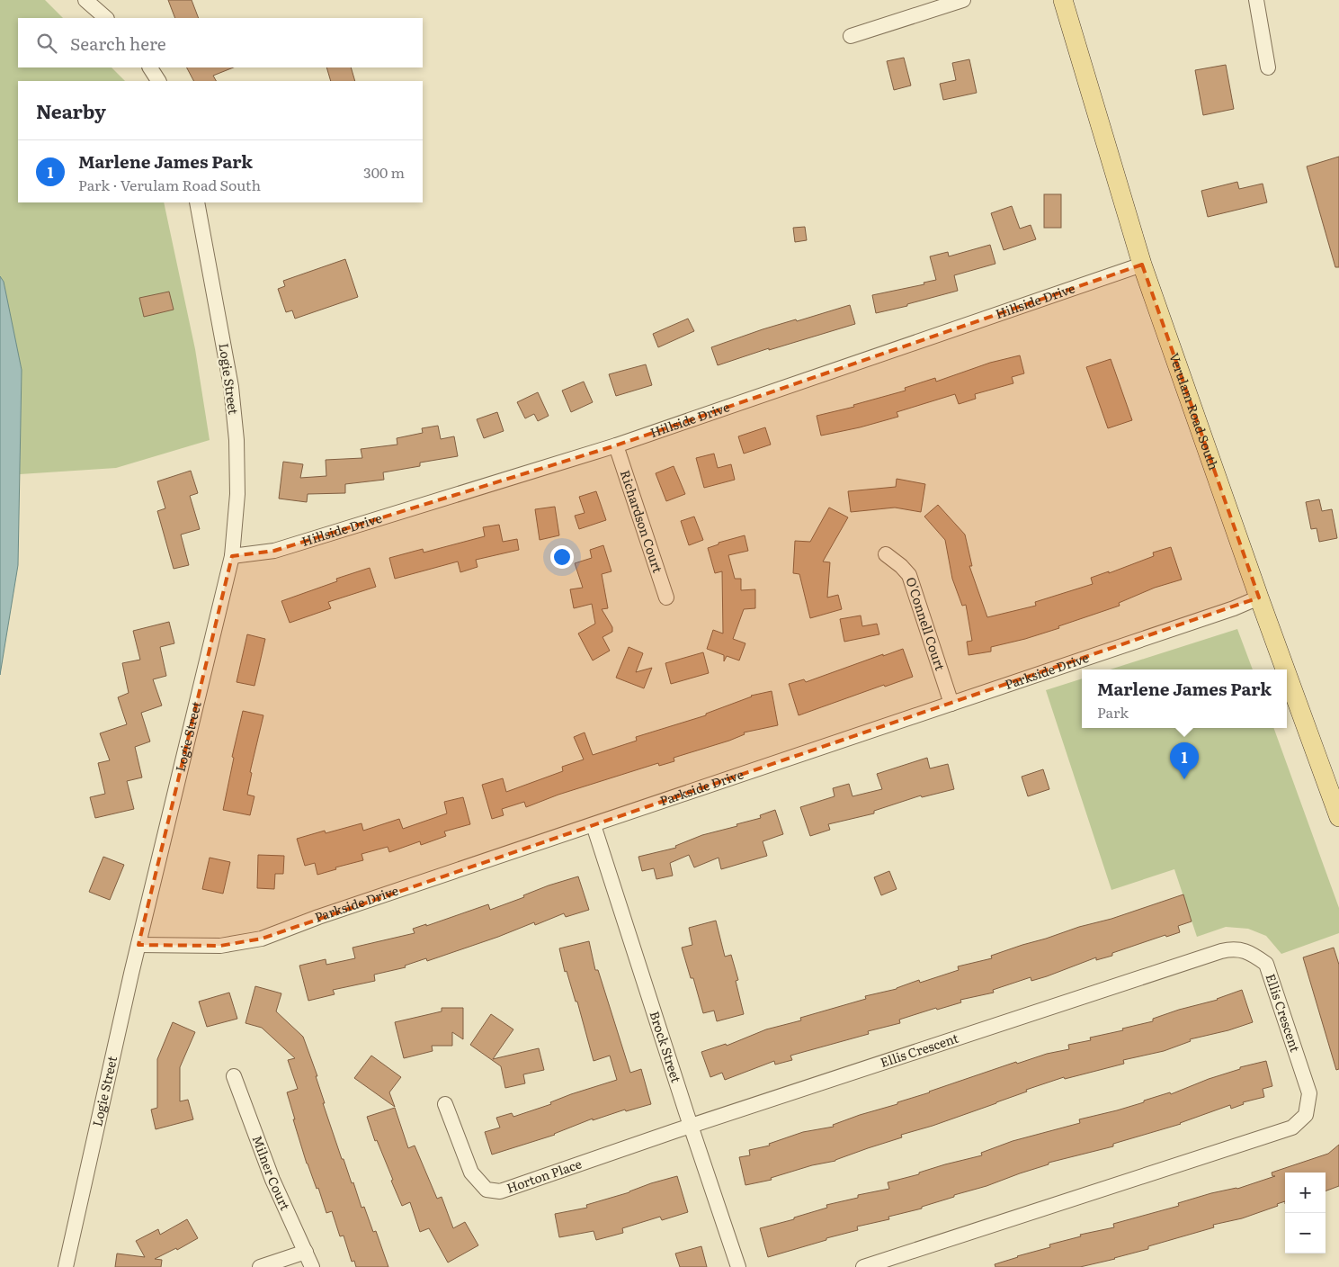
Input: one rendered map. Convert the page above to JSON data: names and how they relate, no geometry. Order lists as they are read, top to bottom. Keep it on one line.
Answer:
{"streets":{"main road":["Verulam Road South"],"street":["Hillside Drive","Logie Street","Richardson Court","O'Connell Court","Parkside Drive","Ellis Crescent","Brock Street","Milner Court","Horton Place"]},"crossings":[["Hillside Drive","Logie Street"],["Hillside Drive","Verulam Road South"],["Hillside Drive","Richardson Court"],["Logie Street","Parkside Drive"],["Verulam Road South","Parkside Drive"],["O'Connell Court","Parkside Drive"],["Parkside Drive","Brock Street"],["Ellis Crescent","Brock Street"],["Ellis Crescent","Horton Place"],["Brock Street","Horton Place"]],"page":{"search":"Search here","heading":"Nearby","list":[{"mark":"1","name":"Marlene James Park","note":"Park · Verulam Road South","value":"300 m"}],"popup":["Marlene James Park","Park"],"pins":"1","map_buttons":["+","−"]}}
